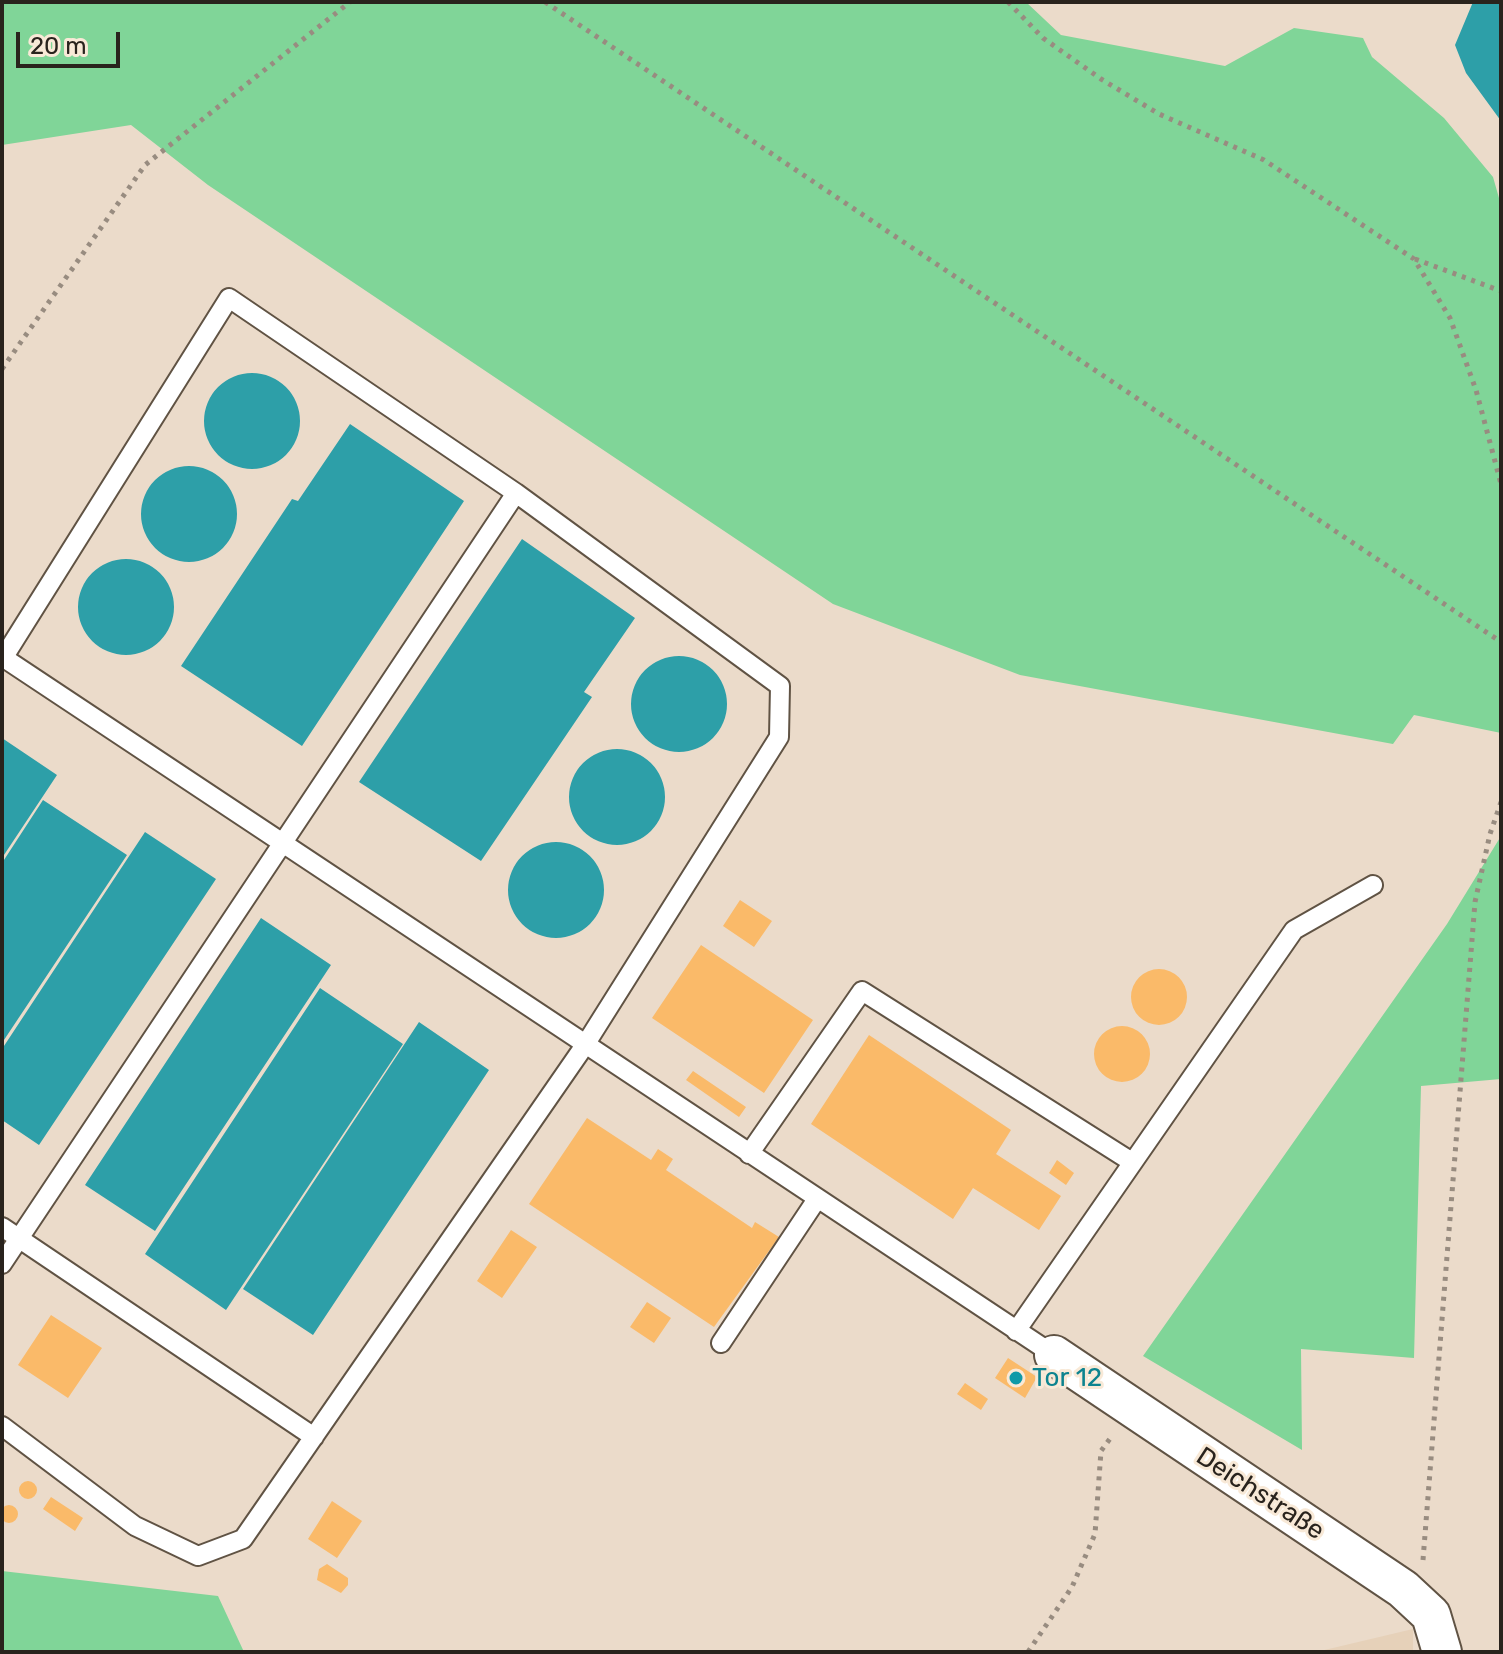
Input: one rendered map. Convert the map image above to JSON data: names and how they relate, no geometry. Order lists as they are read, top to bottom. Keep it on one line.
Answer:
{"streets":{"street":["Deichstraße"]},"places":["Tor 12"],"scale_bar":"20 m"}
